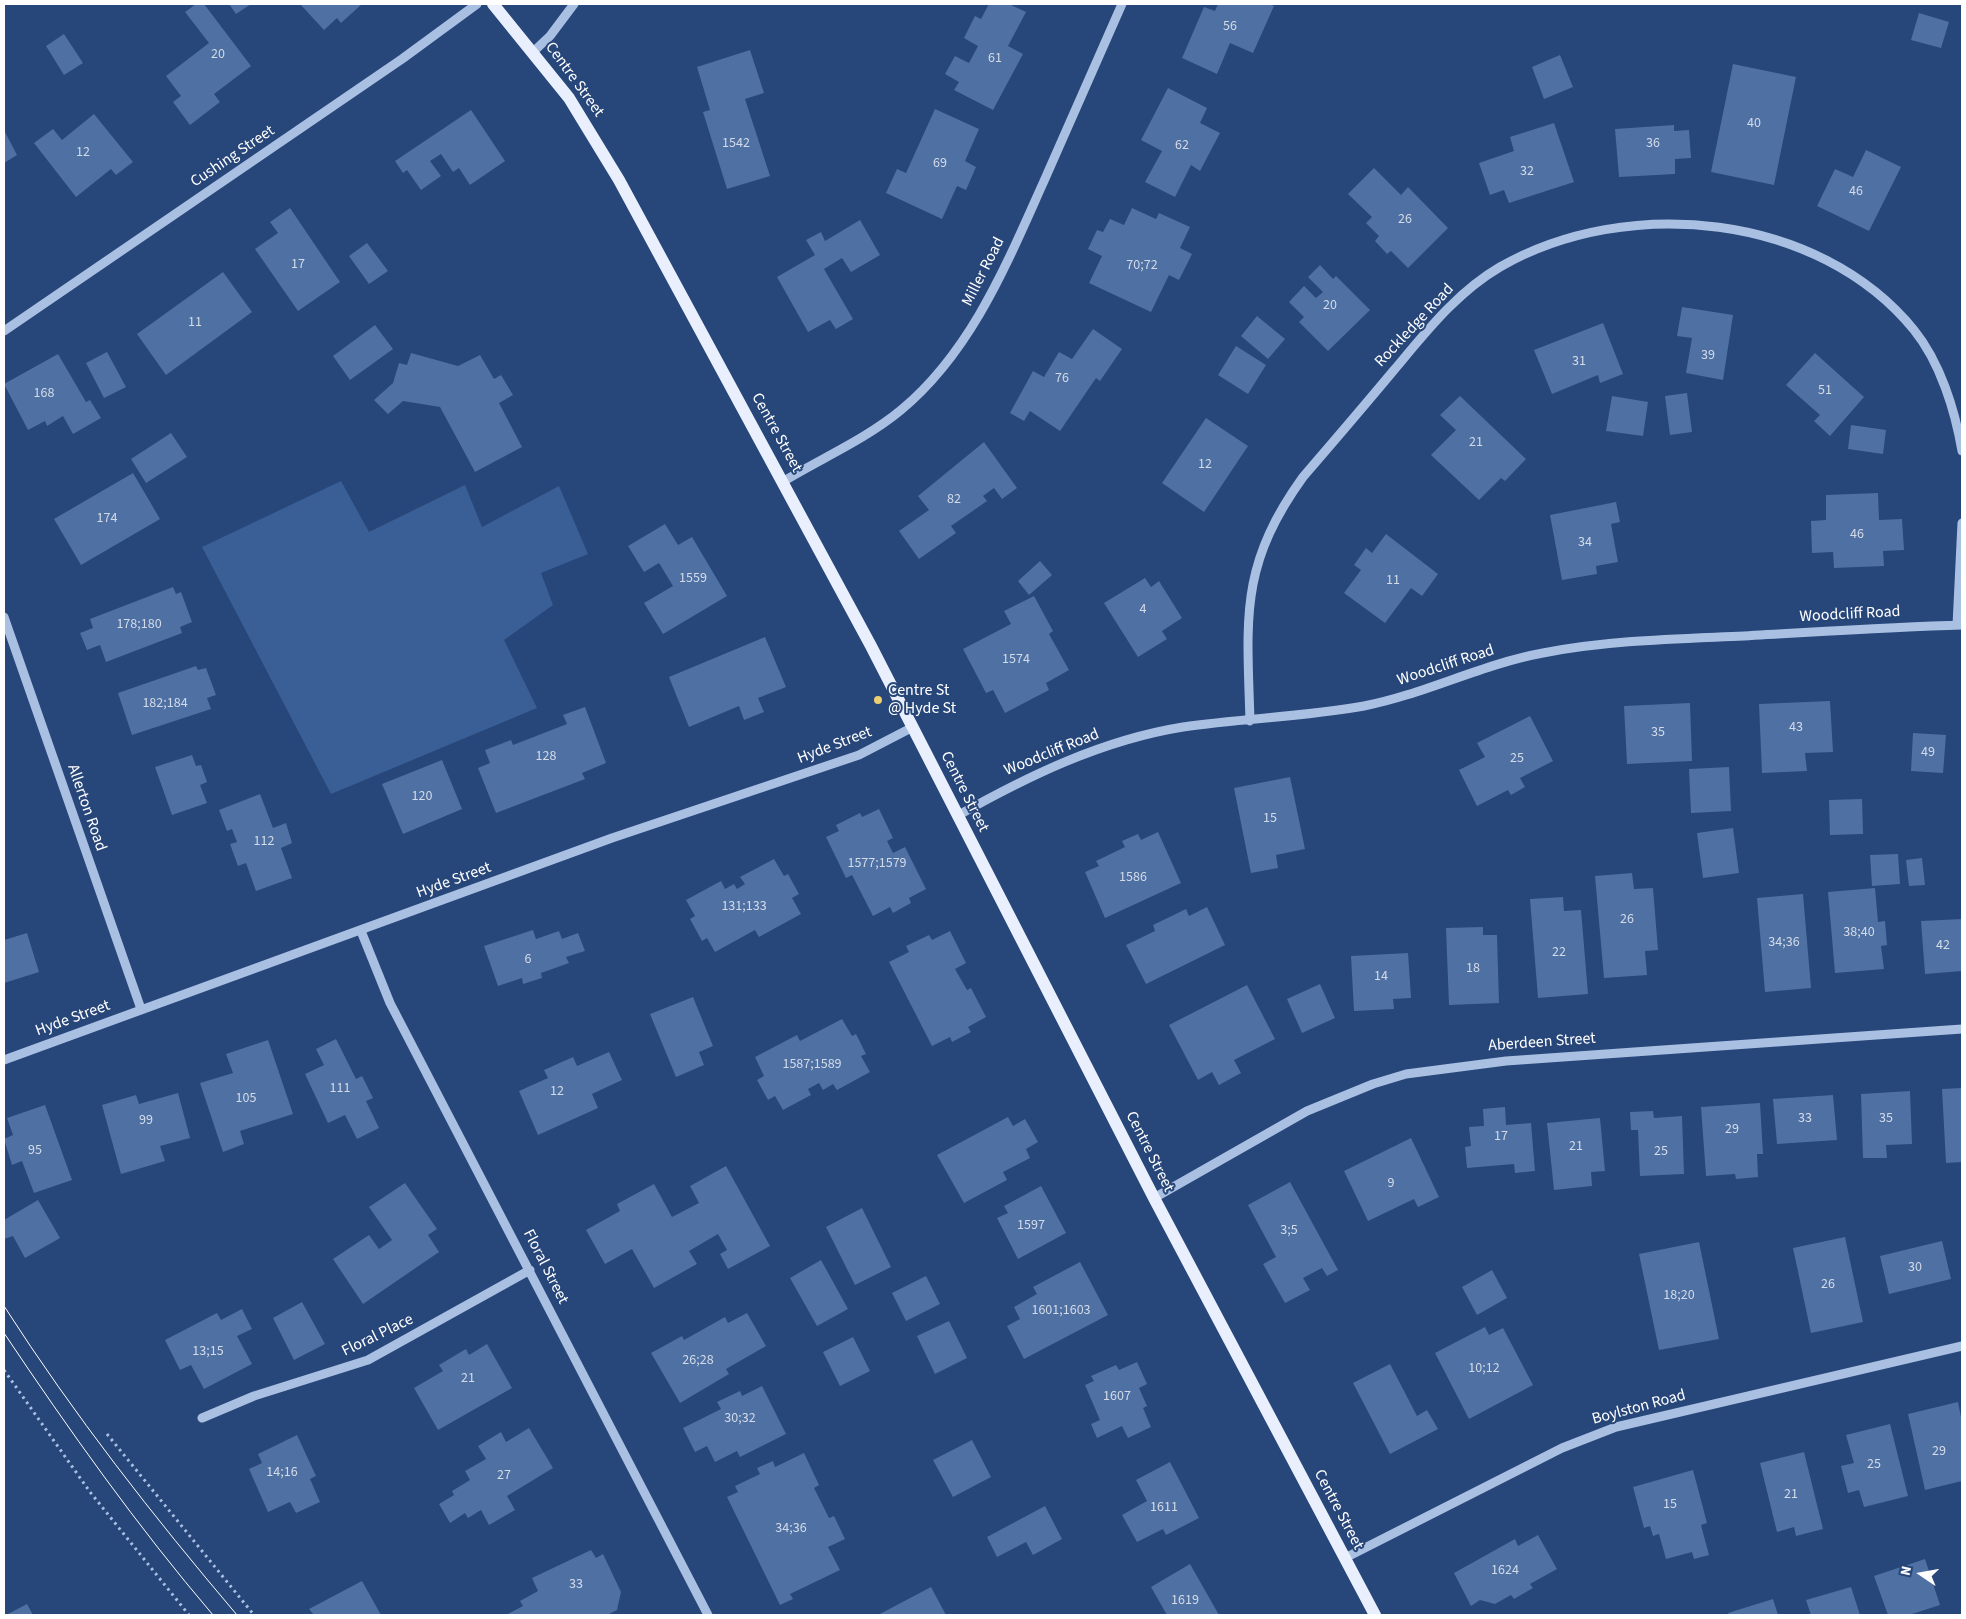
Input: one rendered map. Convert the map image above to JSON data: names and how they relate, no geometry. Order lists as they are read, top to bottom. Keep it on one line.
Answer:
{"streets":{"main road":["Centre Street"],"street":["Cushing Street","Miller Road","Rockledge Road","Woodcliff Road","Hyde Street","Allerton Road","Aberdeen Street","Floral Street","Floral Place","Boylston Road"]},"crossings":[["Centre Street","Miller Road"],["Centre Street","Woodcliff Road"],["Centre Street","Hyde Street"],["Centre Street","Aberdeen Street"],["Centre Street","Boylston Road"],["Rockledge Road","Woodcliff Road"],["Hyde Street","Allerton Road"],["Hyde Street","Floral Street"],["Floral Street","Floral Place"]],"places":["Centre St @ Hyde St"],"house_numbers":["56","20","61","40","1542","36","62","12","69","32","46","26","17","70;72","20","11","39","31","76","51","168","21","12","82","174","46","34","1559","11","4","178;180","1574","182;184","43","35","49","128","25","120","15","112","1577;1579","1586","131;133","26","38;40","34;36","42","22","6","18","14","1587;1589","111","12","105","33","35","99","29","17","21","95","25","9","1597","3;5","30","26","18;20","1601;1603","13;15","26;28","10;12","21","1607","30;32","29","25","14;16","27","21","15","1611","34;36","1624","33","1619"],"north":"left"}
